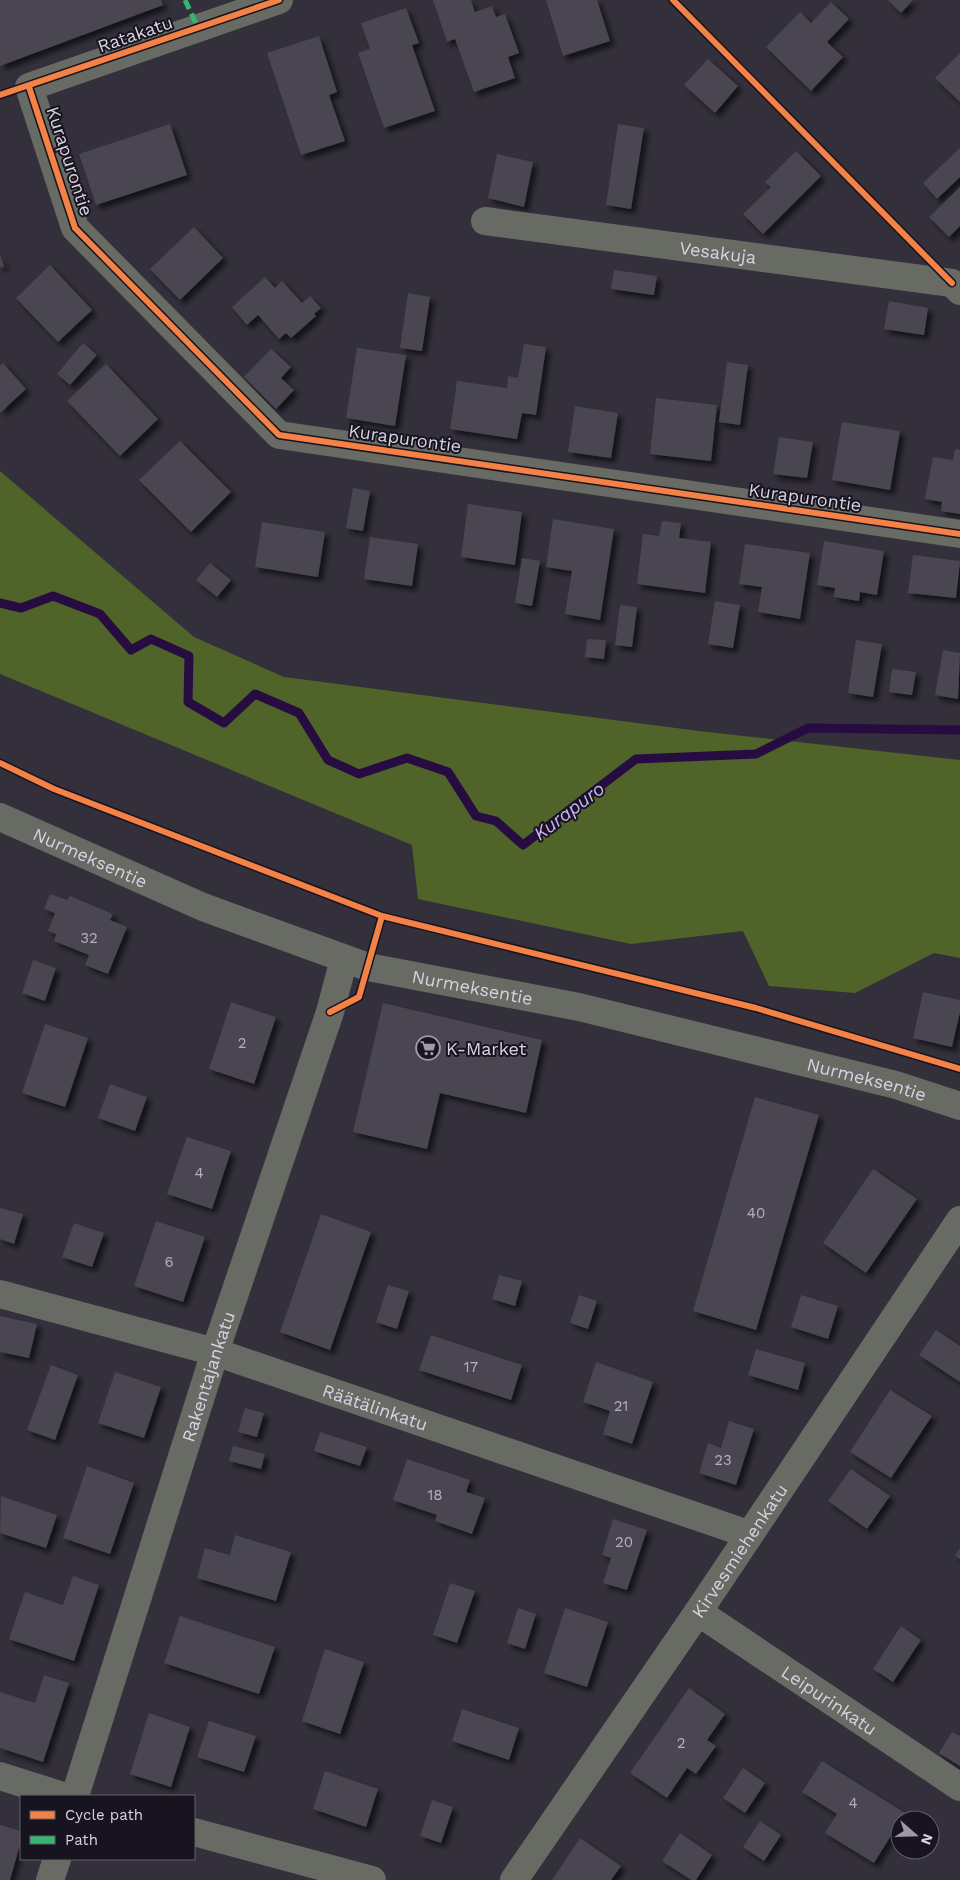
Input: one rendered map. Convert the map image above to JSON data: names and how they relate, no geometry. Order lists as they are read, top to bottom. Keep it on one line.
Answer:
{"streets":{"street":["Ratakatu","Kurapurontie","Vesakuja","Nurmeksentie","Rakentajankatu","Räätälinkatu","Kirvesmiehenkatu","Leipurinkatu"]},"crossings":[["Ratakatu","Kurapurontie"],["Nurmeksentie","Rakentajankatu"],["Rakentajankatu","Räätälinkatu"],["Räätälinkatu","Kirvesmiehenkatu"],["Kirvesmiehenkatu","Leipurinkatu"]],"water":["Kurapuro"],"places":{"supermarket":["K-Market"]},"house_numbers":["32","2","4","40","6","17","21","23","18","20","2","4"],"legend":["Cycle path","Path"],"north":"right"}
